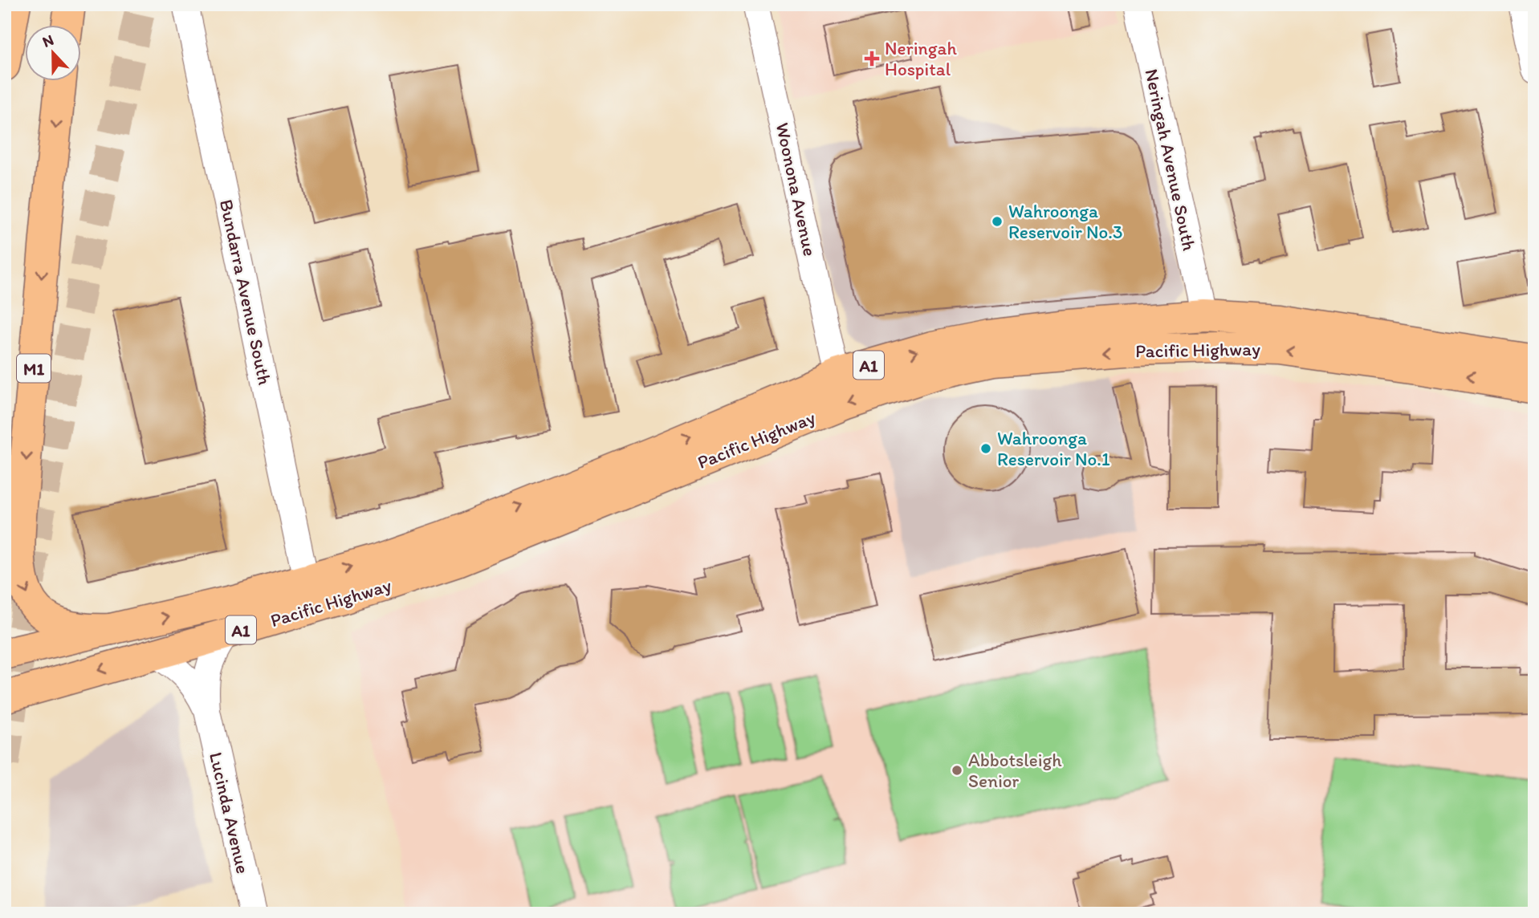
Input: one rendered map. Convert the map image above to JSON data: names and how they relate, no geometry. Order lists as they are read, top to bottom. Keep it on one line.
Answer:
{"streets":{"highway":["Pacific Highway","A1","M1"],"street":["Neringah Avenue South","Woonona Avenue","Bundarra Avenue South","Lucinda Avenue"]},"crossings":[["Neringah Avenue South","Pacific Highway"],["Woonona Avenue","Pacific Highway"],["Bundarra Avenue South","Pacific Highway"],["Pacific Highway","M1"],["Pacific Highway","Lucinda Avenue"]],"places":{"health":["Neringah Hospital"],"other":["Wahroonga Reservoir No.3","Wahroonga Reservoir No.1","Abbotsleigh Senior"]},"north":"top"}
